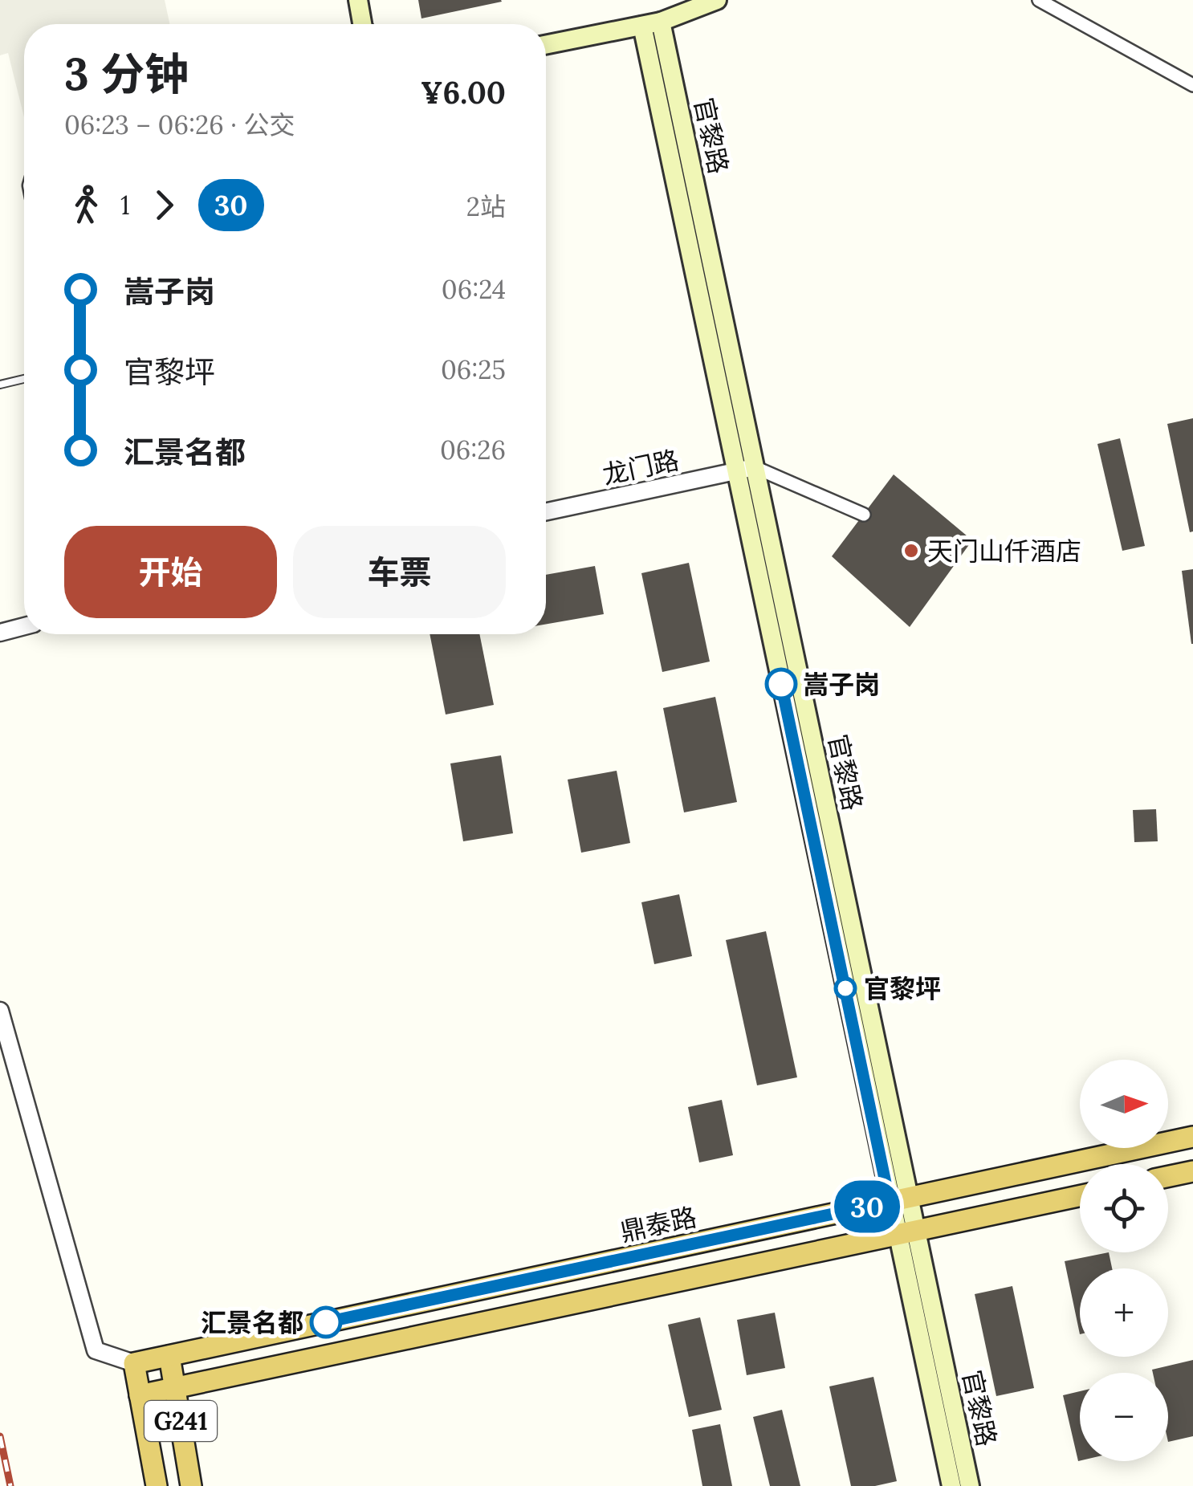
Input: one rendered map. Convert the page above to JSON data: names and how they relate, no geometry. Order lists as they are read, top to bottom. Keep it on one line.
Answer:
{"streets":{"highway":["鼎泰路","G241"],"main road":["官黎路"],"street":["龙门路"]},"crossings":[["官黎路","龙门路"],["官黎路","鼎泰路"],["官黎路","G241"],["鼎泰路","G241"]],"places":["天门山仟酒店","嵩子岗","官黎坪","汇景名都"],"lines":["bus line 30"],"north":"right","page":{"on_map":"30","heading":["3 分钟","06:23 – 06:26 · 公交","¥6.00"],"legs":["1","30","2站"],"list":[{"name":"嵩子岗","value":"06:24"},{"name":"官黎坪","value":"06:25"},{"name":"汇景名都","value":"06:26"}],"buttons":["开始","车票"],"map_buttons":["+","−"]}}
